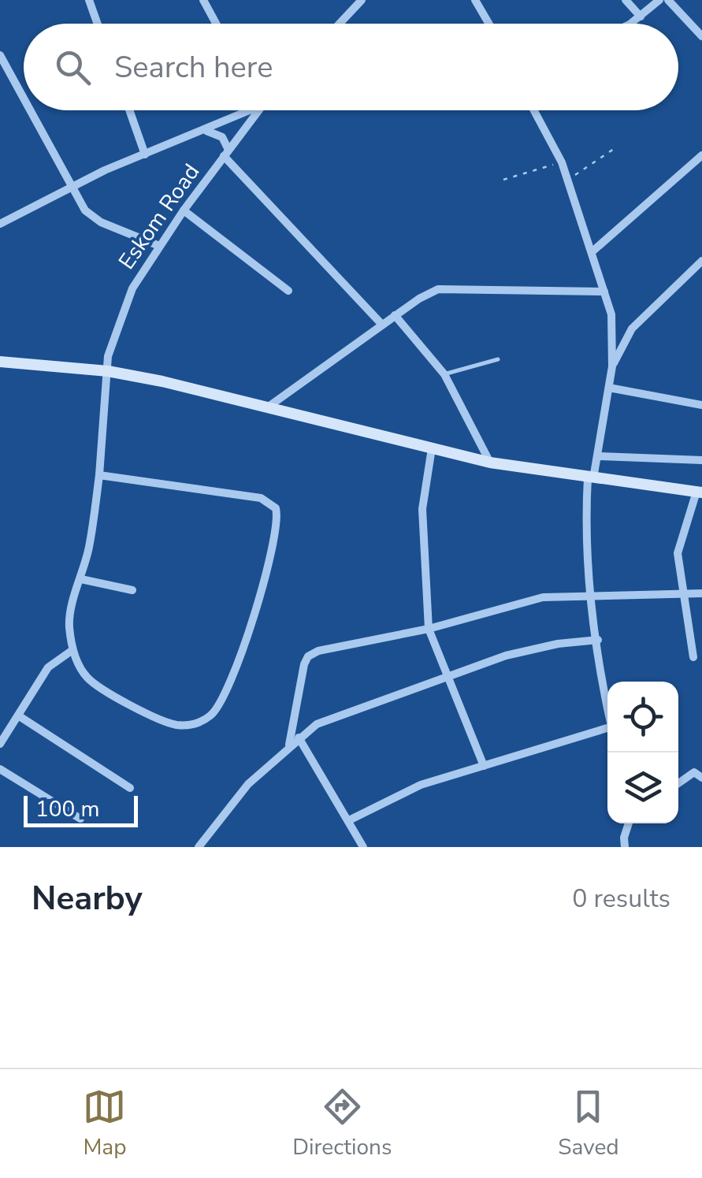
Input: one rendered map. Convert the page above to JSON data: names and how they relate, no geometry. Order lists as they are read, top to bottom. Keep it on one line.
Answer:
{"streets":{"street":["Eskom Road"]},"scale_bar":"100 m","page":{"search":"Search here","scale":"100 m","heading":["Nearby","0 results"],"nav":["Map","Directions","Saved"]}}
